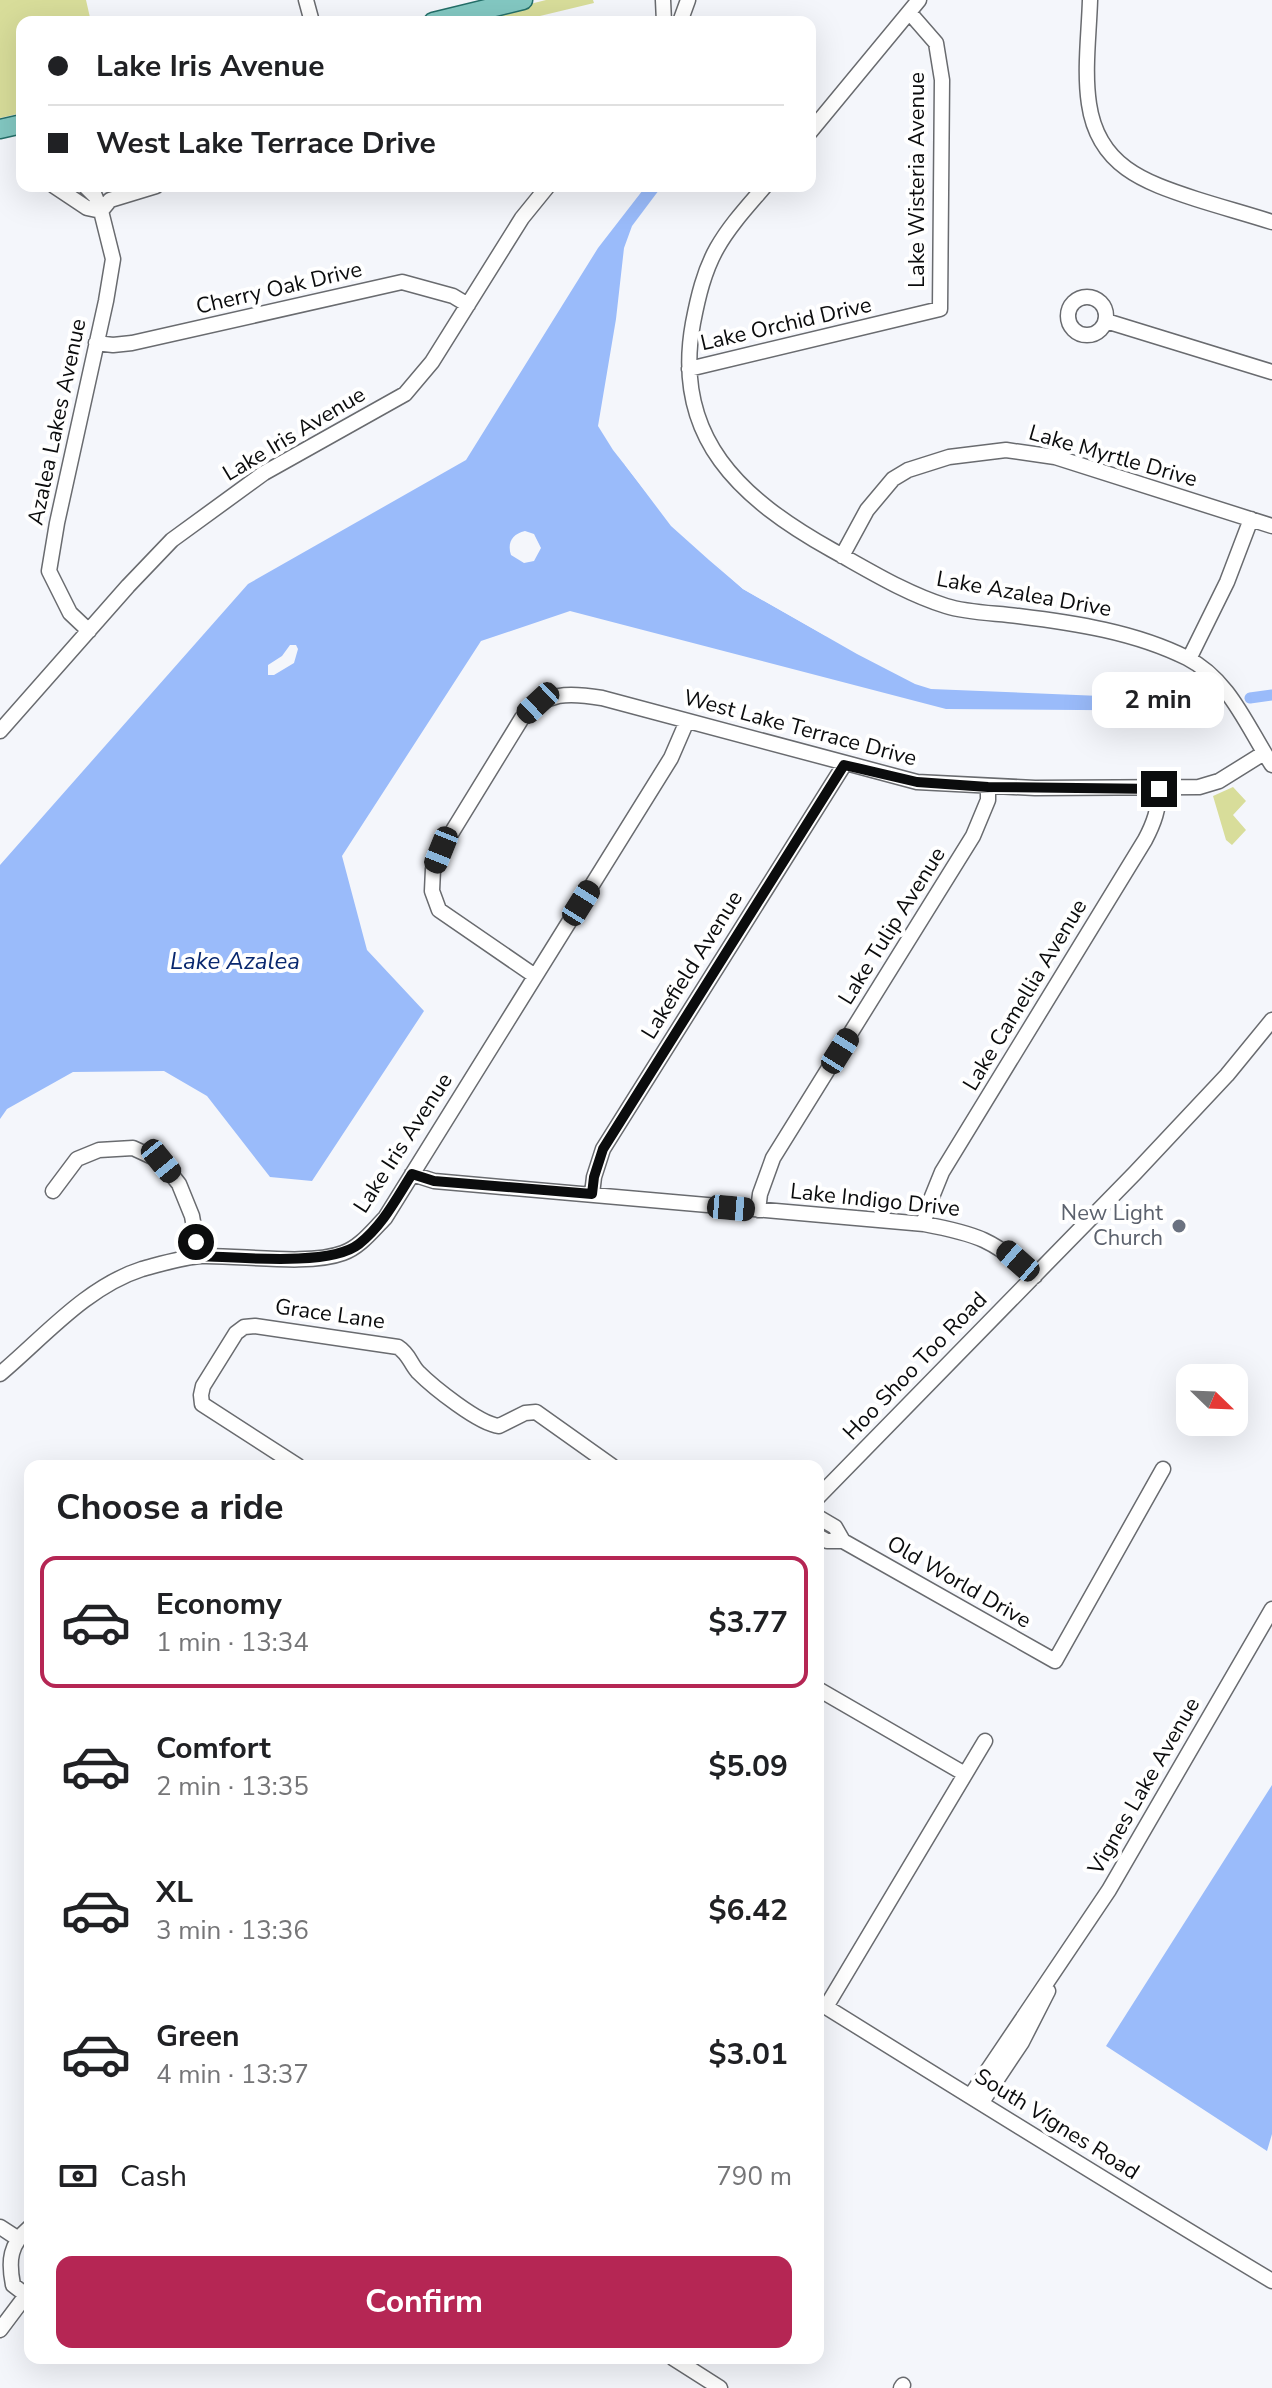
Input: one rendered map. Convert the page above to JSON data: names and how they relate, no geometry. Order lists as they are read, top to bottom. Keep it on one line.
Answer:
{"streets":{"street":["Lake Wisteria Avenue","Cherry Oak Drive","Lake Orchid Drive","Azalea Lakes Avenue","Lake Iris Avenue","Lake Myrtle Drive","Lake Azalea Drive","West Lake Terrace Drive","Lake Tulip Avenue","Lakefield Avenue","Lake Camellia Avenue","Lake Indigo Drive","Grace Lane","Hoo Shoo Too Road","Old World Drive","Vignes Lake Avenue","South Vignes Road"]},"crossings":[["Lake Wisteria Avenue","Lake Orchid Drive"],["Cherry Oak Drive","Azalea Lakes Avenue"],["Cherry Oak Drive","Lake Iris Avenue"],["Lake Orchid Drive","Lake Azalea Drive"],["Azalea Lakes Avenue","Lake Iris Avenue"],["Lake Iris Avenue","West Lake Terrace Drive"],["Lake Iris Avenue","Lake Indigo Drive"],["Lake Myrtle Drive","Lake Azalea Drive"],["Lake Azalea Drive","West Lake Terrace Drive"],["West Lake Terrace Drive","Lake Tulip Avenue"],["West Lake Terrace Drive","Lakefield Avenue"],["West Lake Terrace Drive","Lake Camellia Avenue"],["Lake Tulip Avenue","Lake Indigo Drive"],["Lakefield Avenue","Lake Indigo Drive"],["Lake Camellia Avenue","Lake Indigo Drive"],["Lake Indigo Drive","Hoo Shoo Too Road"],["Vignes Lake Avenue","South Vignes Road"]],"water":["Lake Azalea"],"places":["New Light Church"],"north":"bottom right","page":{"banner":["Lake Iris Avenue","West Lake Terrace Drive"],"bubble":"2 min","heading":"Choose a ride","list":[{"name":"Economy","note":"1 min · 13:34","value":"$3.77"},{"name":"Comfort","note":"2 min · 13:35","value":"$5.09"},{"name":"XL","note":"3 min · 13:36","value":"$6.42"},{"name":"Green","note":"4 min · 13:37","value":"$3.01"}],"pay":["Cash","790 m"],"buttons":"Confirm"}}
